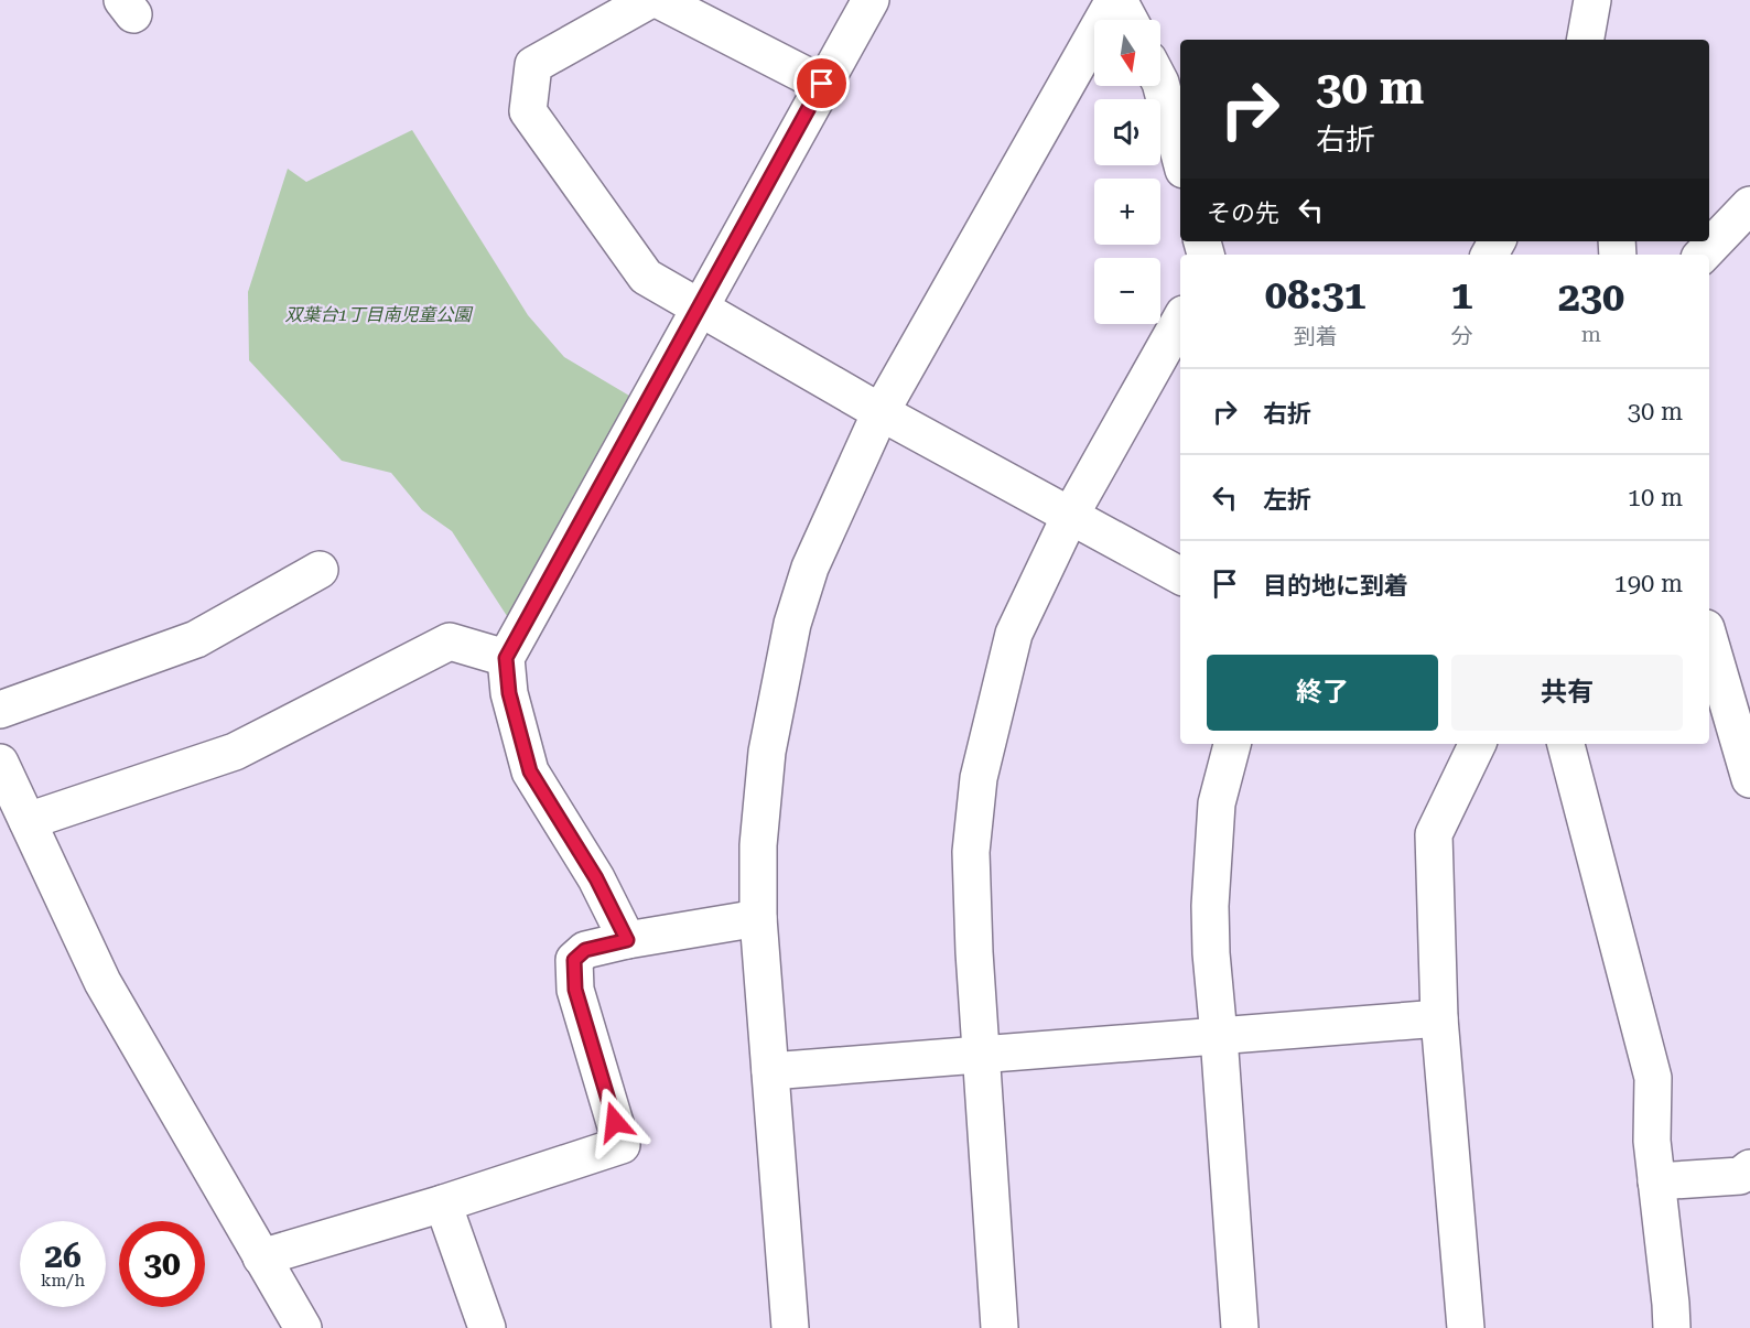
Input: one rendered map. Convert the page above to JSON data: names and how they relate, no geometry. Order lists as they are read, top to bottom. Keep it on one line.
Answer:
{"parks":["双葉台1丁目南児童公園"],"north":"bottom","page":{"map_buttons":["+","−"],"turn":["30 m","右折"],"then":"その先","eta":["08:31","到着","1","分","230","m"],"list":[{"name":"右折","value":"30 m"},{"name":"左折","value":"10 m"},{"name":"目的地に到着","value":"190 m"}],"buttons":["終了","共有"],"speed":"26 km/h","limit":"30"}}
